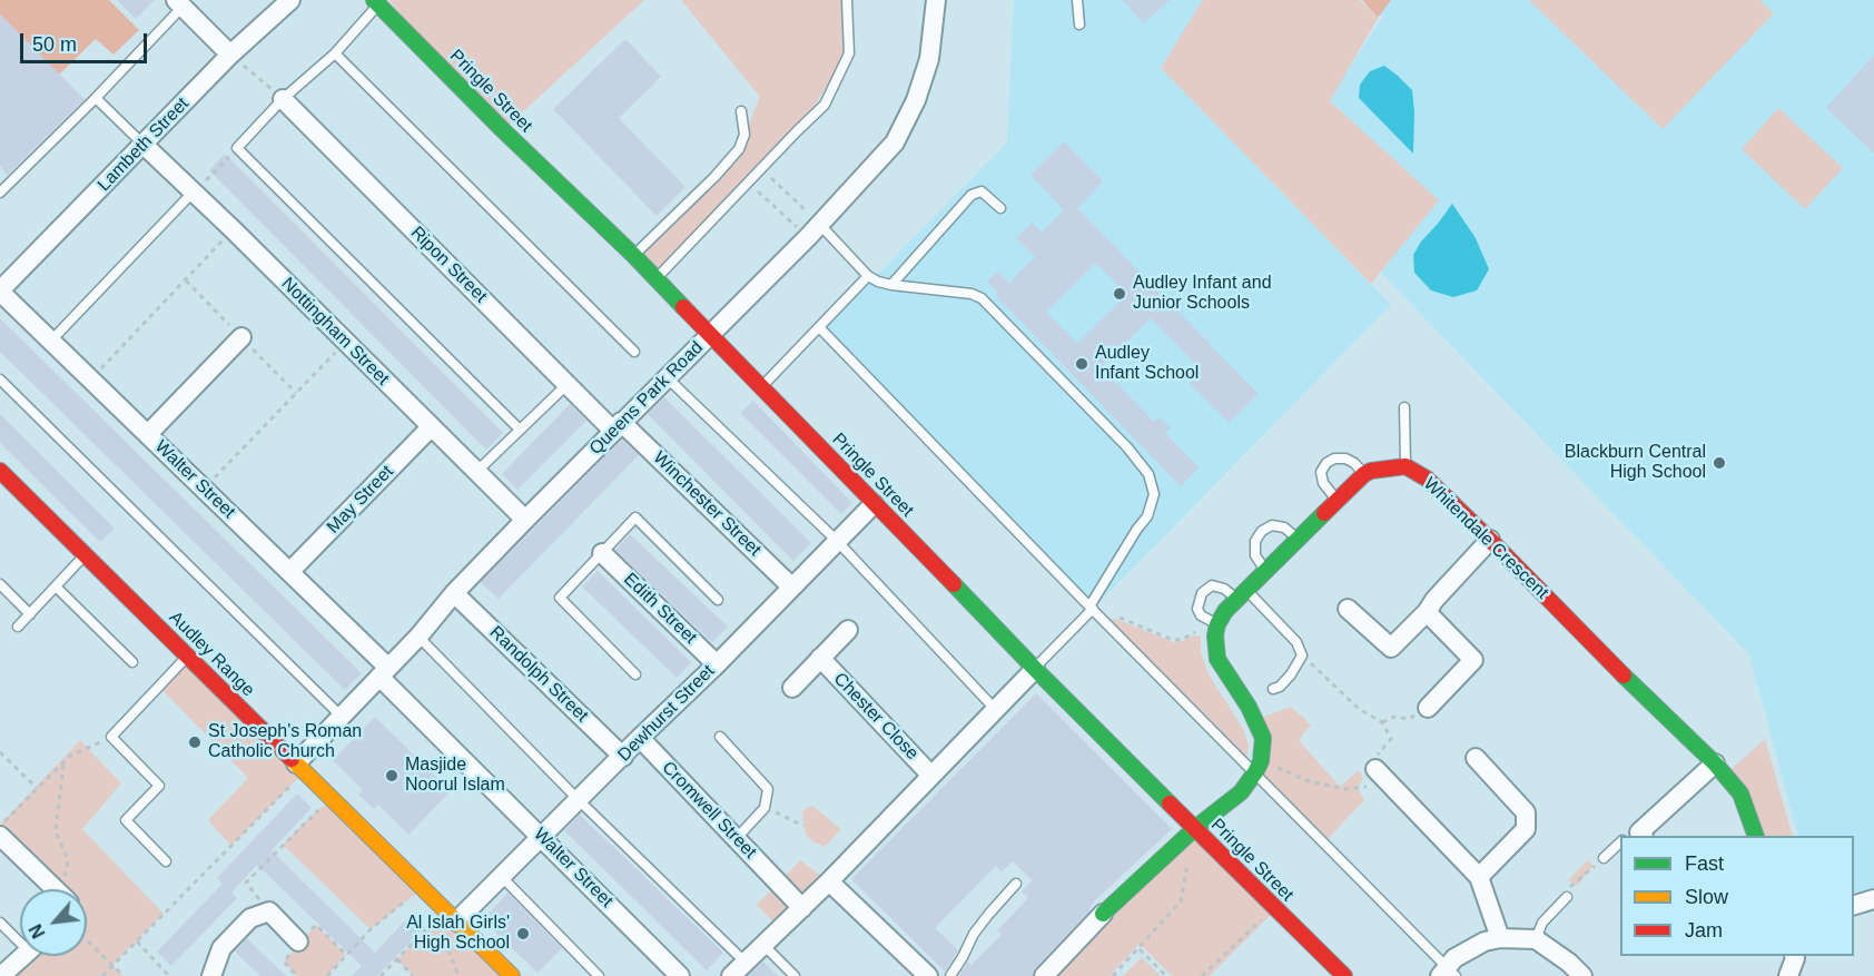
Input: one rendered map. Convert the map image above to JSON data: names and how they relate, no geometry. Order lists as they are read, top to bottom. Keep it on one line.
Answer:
{"streets":{"street":["Pringle Street","Lambeth Street","Ripon Street","Nottingham Street","Queens Park Road","Walter Street","May Street","Winchester Street","Whitendale Crescent","Edith Street","Audley Range","Randolph Street","Dewhurst Street","Chester Close","Cromwell Street"]},"crossings":[["Pringle Street","Queens Park Road"],["Pringle Street","Dewhurst Street"],["Pringle Street","Chester Close"],["Lambeth Street","Nottingham Street"],["Lambeth Street","Walter Street"],["Ripon Street","Queens Park Road"],["Ripon Street","Winchester Street"],["Nottingham Street","Queens Park Road"],["Nottingham Street","May Street"],["Queens Park Road","Walter Street"],["Queens Park Road","Winchester Street"],["Queens Park Road","Audley Range"],["Queens Park Road","Randolph Street"],["Walter Street","May Street"],["Walter Street","Dewhurst Street"],["Winchester Street","Dewhurst Street"],["Edith Street","Dewhurst Street"],["Audley Range","Dewhurst Street"],["Randolph Street","Dewhurst Street"],["Dewhurst Street","Cromwell Street"],["Chester Close","Cromwell Street"]],"places":["Audley Infant and Junior Schools","Audley Infant School","Blackburn Central High School","St Joseph's Roman Catholic Church","Masjide Noorul Islam","Al Islah Girls' High School"],"legend":["Fast","Slow","Jam"],"scale_bar":"50 m","north":"bottom left"}
